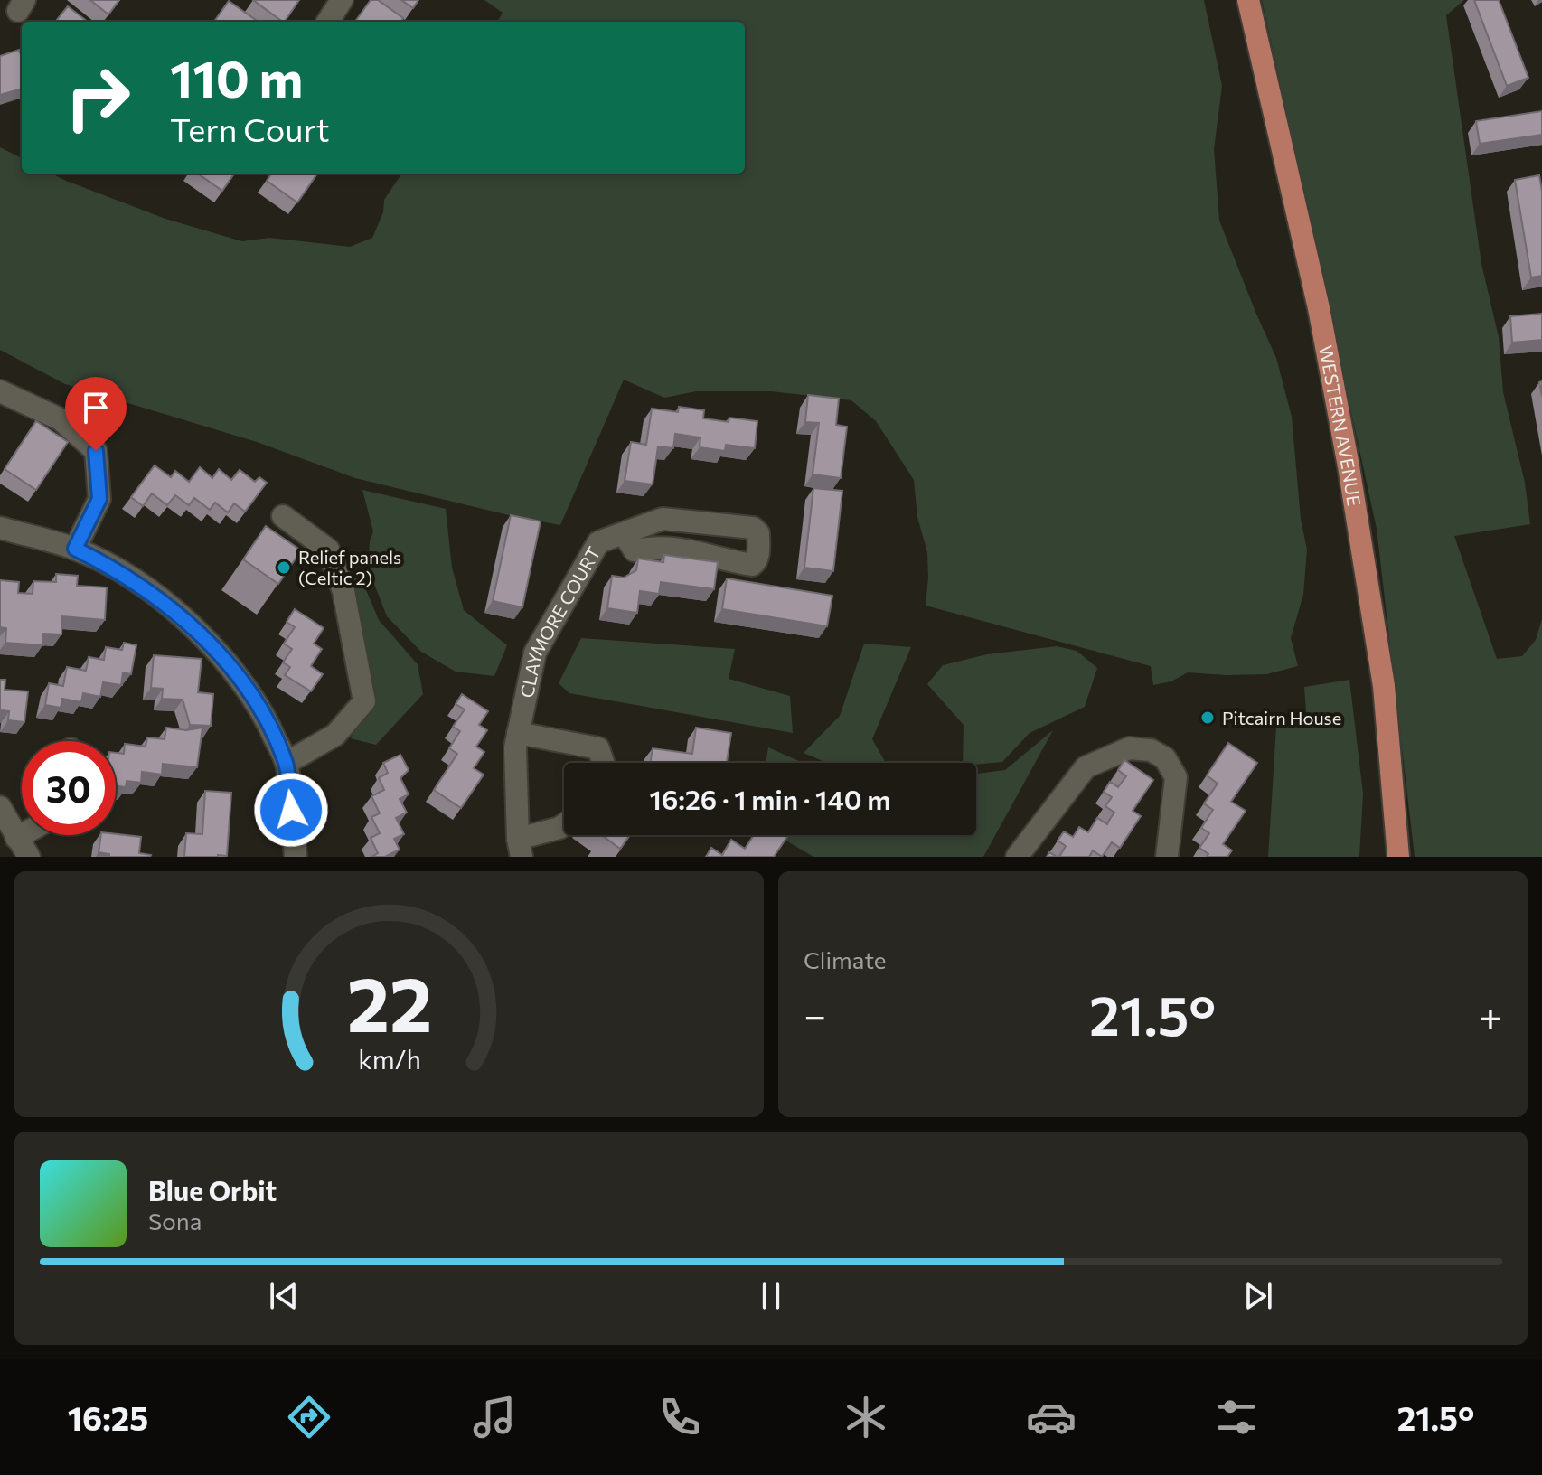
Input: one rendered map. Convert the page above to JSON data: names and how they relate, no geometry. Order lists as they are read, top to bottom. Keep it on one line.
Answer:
{"streets":{"main road":["WESTERN AVENUE"],"street":["CLAYMORE COURT"]},"places":["Relief panels (Celtic 2)","Pitcairn House"],"page":{"turn":["110 m","Tern Court"],"limit":"30","trip":"16:26 · 1 min · 140 m","tile":"Climate","heat":["−","21.5°","+"],"song":["Blue Orbit","Sona"],"tabs":["16:25","21.5°"],"gauge":["22","km/h"]}}
